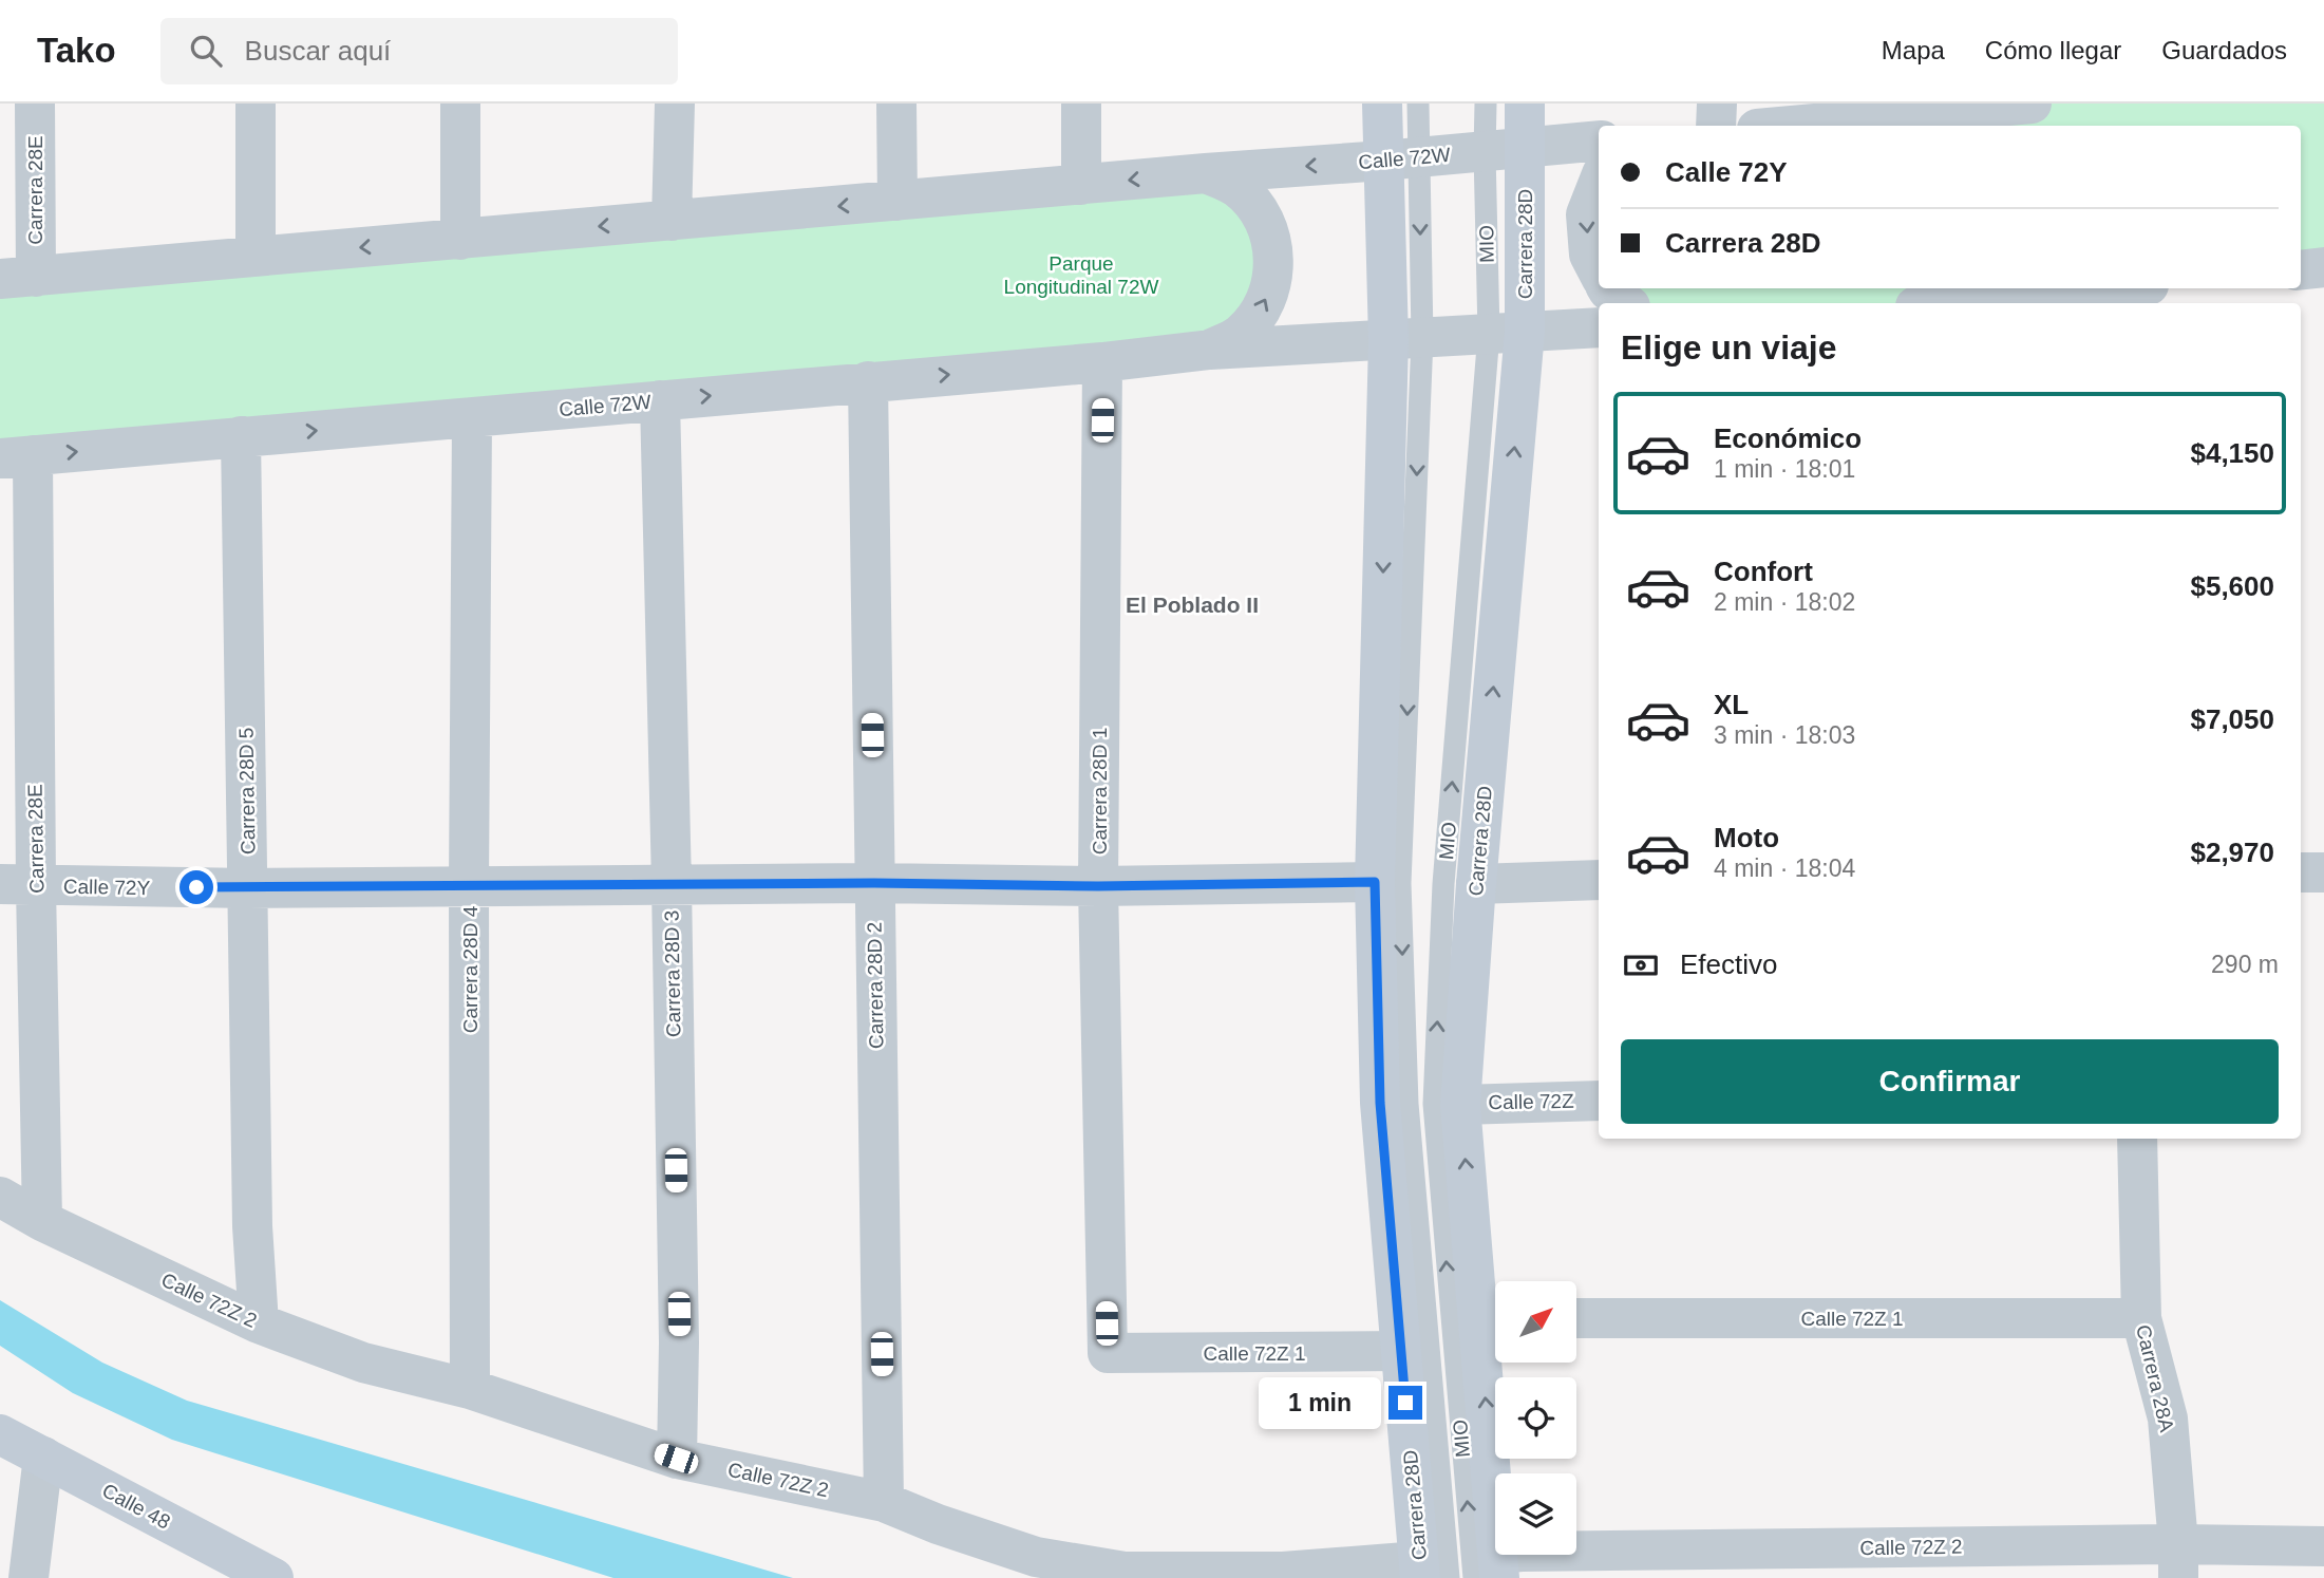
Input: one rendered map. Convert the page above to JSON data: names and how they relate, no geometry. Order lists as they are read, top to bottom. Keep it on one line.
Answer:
{"streets":{"street":["Calle 72W","Carrera 28E","Carrera 28D","Carrera 28D 5","Carrera 28D 1","Calle 72Y","Carrera 28D 4","Carrera 28D 3","Carrera 28D 2","Calle 72Z","Calle 72Z 2","Calle 72Z 1","Carrera 28A","Calle 48"],"lane":["MIO"]},"crossings":[["Calle 72W","Carrera 28E"],["Calle 72W","MIO"],["Calle 72W","Carrera 28D"],["Calle 72W","Carrera 28D 5"],["Calle 72W","Carrera 28D 1"],["Calle 72W","Carrera 28D 4"],["Calle 72W","Carrera 28D 3"],["Calle 72W","Carrera 28D 2"],["Carrera 28E","Calle 72Y"],["Carrera 28E","Calle 72Z 2"],["MIO","Carrera 28D"],["MIO","Calle 72Z 2"],["Carrera 28D","Calle 72Y"],["Carrera 28D","Calle 72Z"],["Carrera 28D","Calle 72Z 2"],["Carrera 28D","Calle 72Z 1"],["Carrera 28D 5","Calle 72Y"],["Carrera 28D 5","Calle 72Z 2"],["Carrera 28D 1","Calle 72Y"],["Carrera 28D 1","Calle 72Z 1"],["Calle 72Y","Carrera 28D 4"],["Calle 72Y","Carrera 28D 3"],["Calle 72Y","Carrera 28D 2"],["Carrera 28D 4","Calle 72Z 2"],["Carrera 28D 3","Calle 72Z 2"],["Carrera 28D 2","Calle 72Z 2"],["Calle 72Z 2","Carrera 28A"],["Calle 72Z 1","Carrera 28A"]],"districts":["El Poblado II"],"parks":["Parque Longitudinal 72W"],"north":"top right","page":{"header":"Tako","search":"Buscar aquí","nav":["Mapa","Cómo llegar","Guardados"],"banner":["Calle 72Y","Carrera 28D"],"heading":"Elige un viaje","list":[{"name":"Económico","note":"1 min · 18:01","value":"$4,150"},{"name":"Confort","note":"2 min · 18:02","value":"$5,600"},{"name":"XL","note":"3 min · 18:03","value":"$7,050"},{"name":"Moto","note":"4 min · 18:04","value":"$2,970"}],"pay":["Efectivo","290 m"],"buttons":"Confirmar","bubble":"1 min"}}
